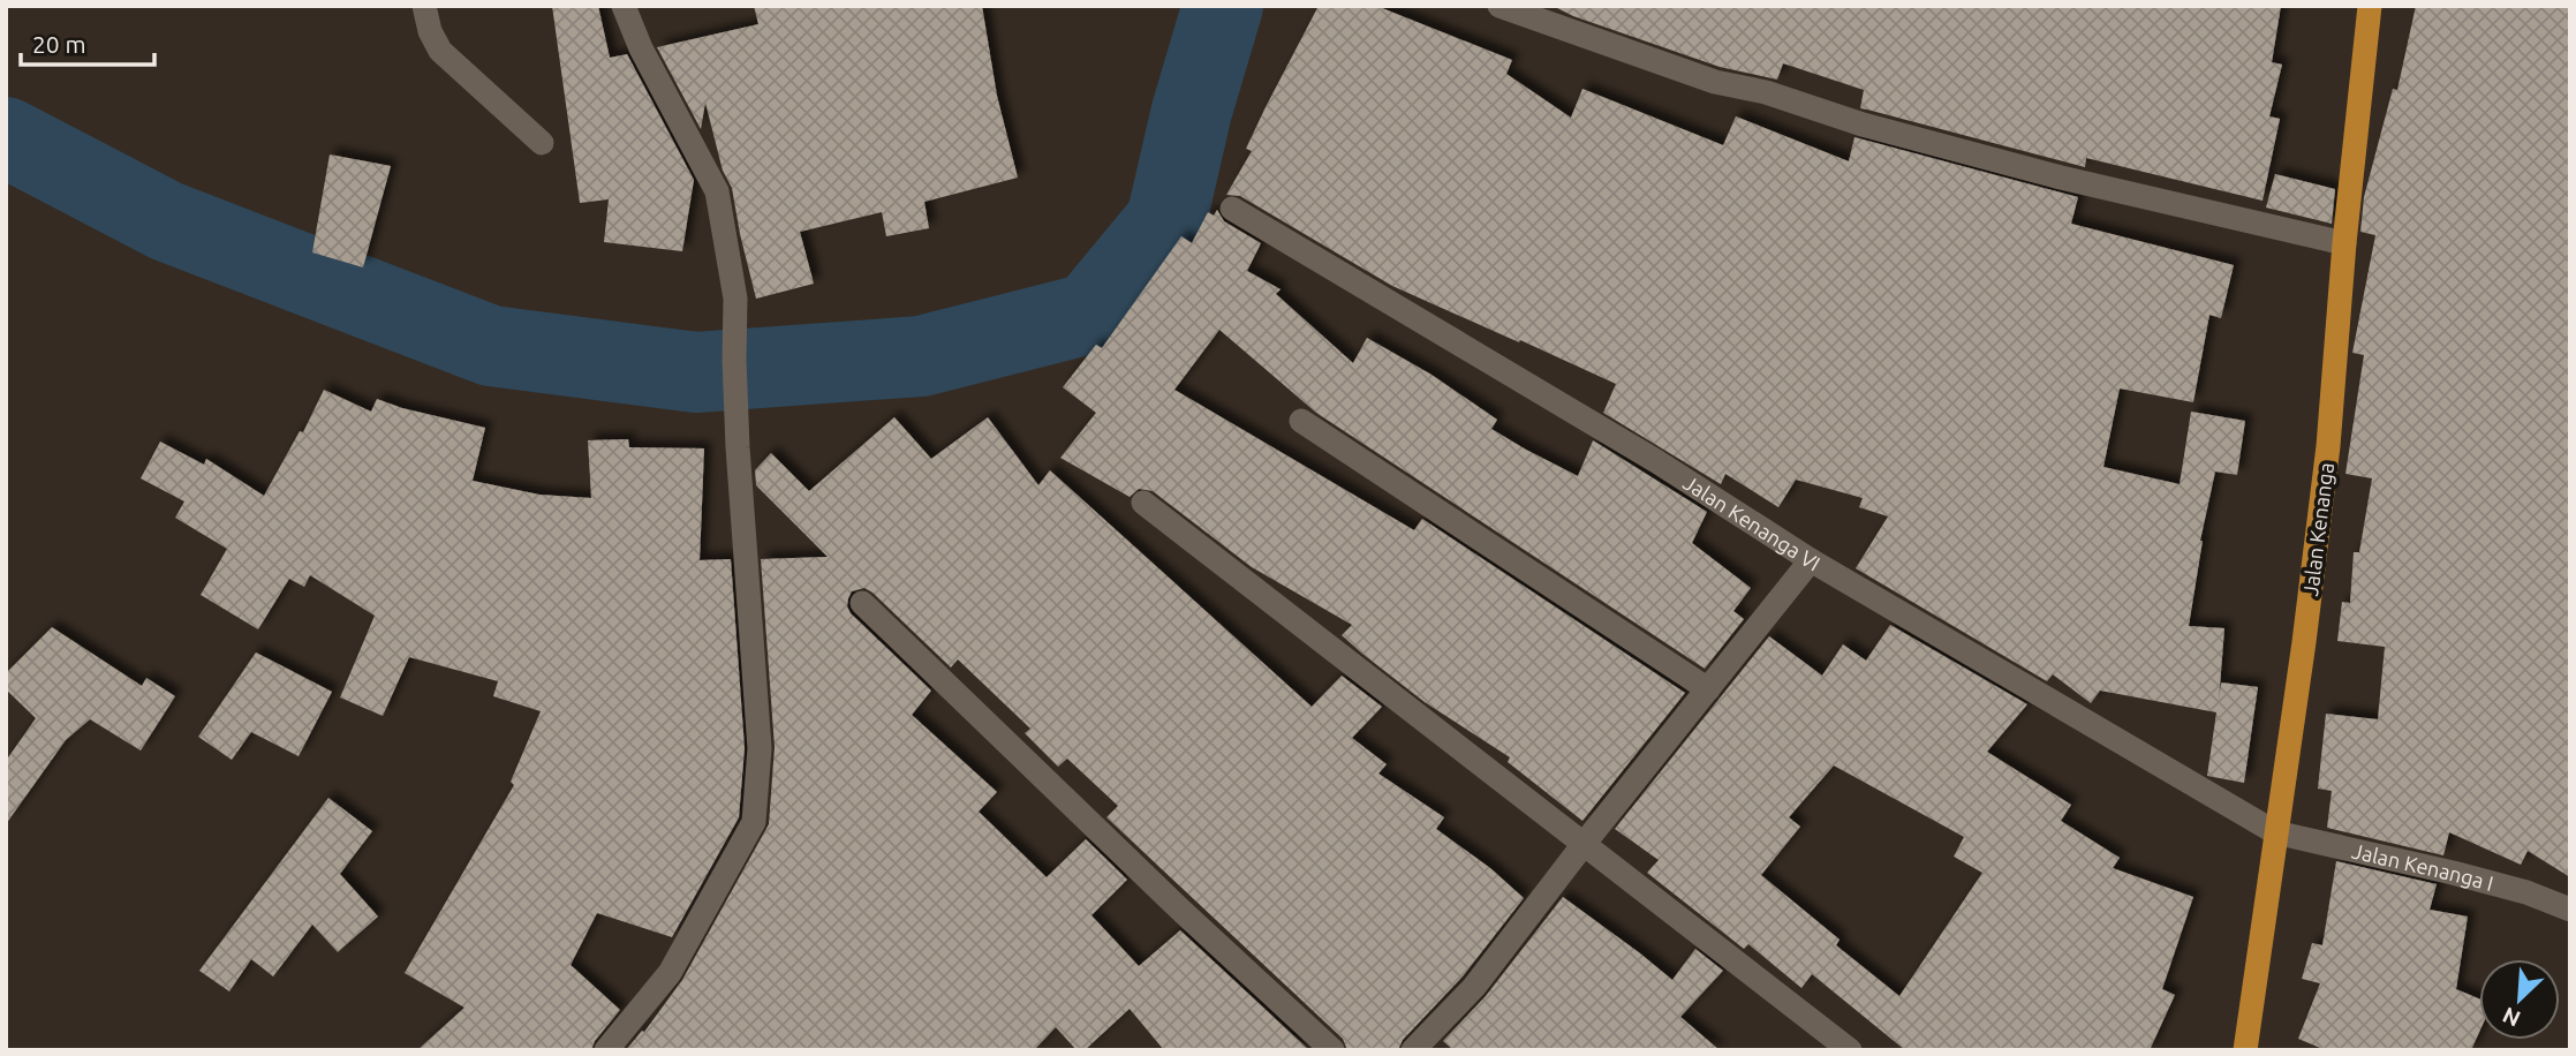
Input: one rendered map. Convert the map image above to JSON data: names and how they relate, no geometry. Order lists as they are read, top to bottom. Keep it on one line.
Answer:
{"streets":{"main road":["Jalan Kenanga"],"street":["Jalan Kenanga VI","Jalan Kenanga I"]},"crossings":[["Jalan Kenanga VI","Jalan Kenanga"],["Jalan Kenanga VI","Jalan Kenanga I"],["Jalan Kenanga","Jalan Kenanga I"]],"scale_bar":"20 m","north":"bottom left"}
